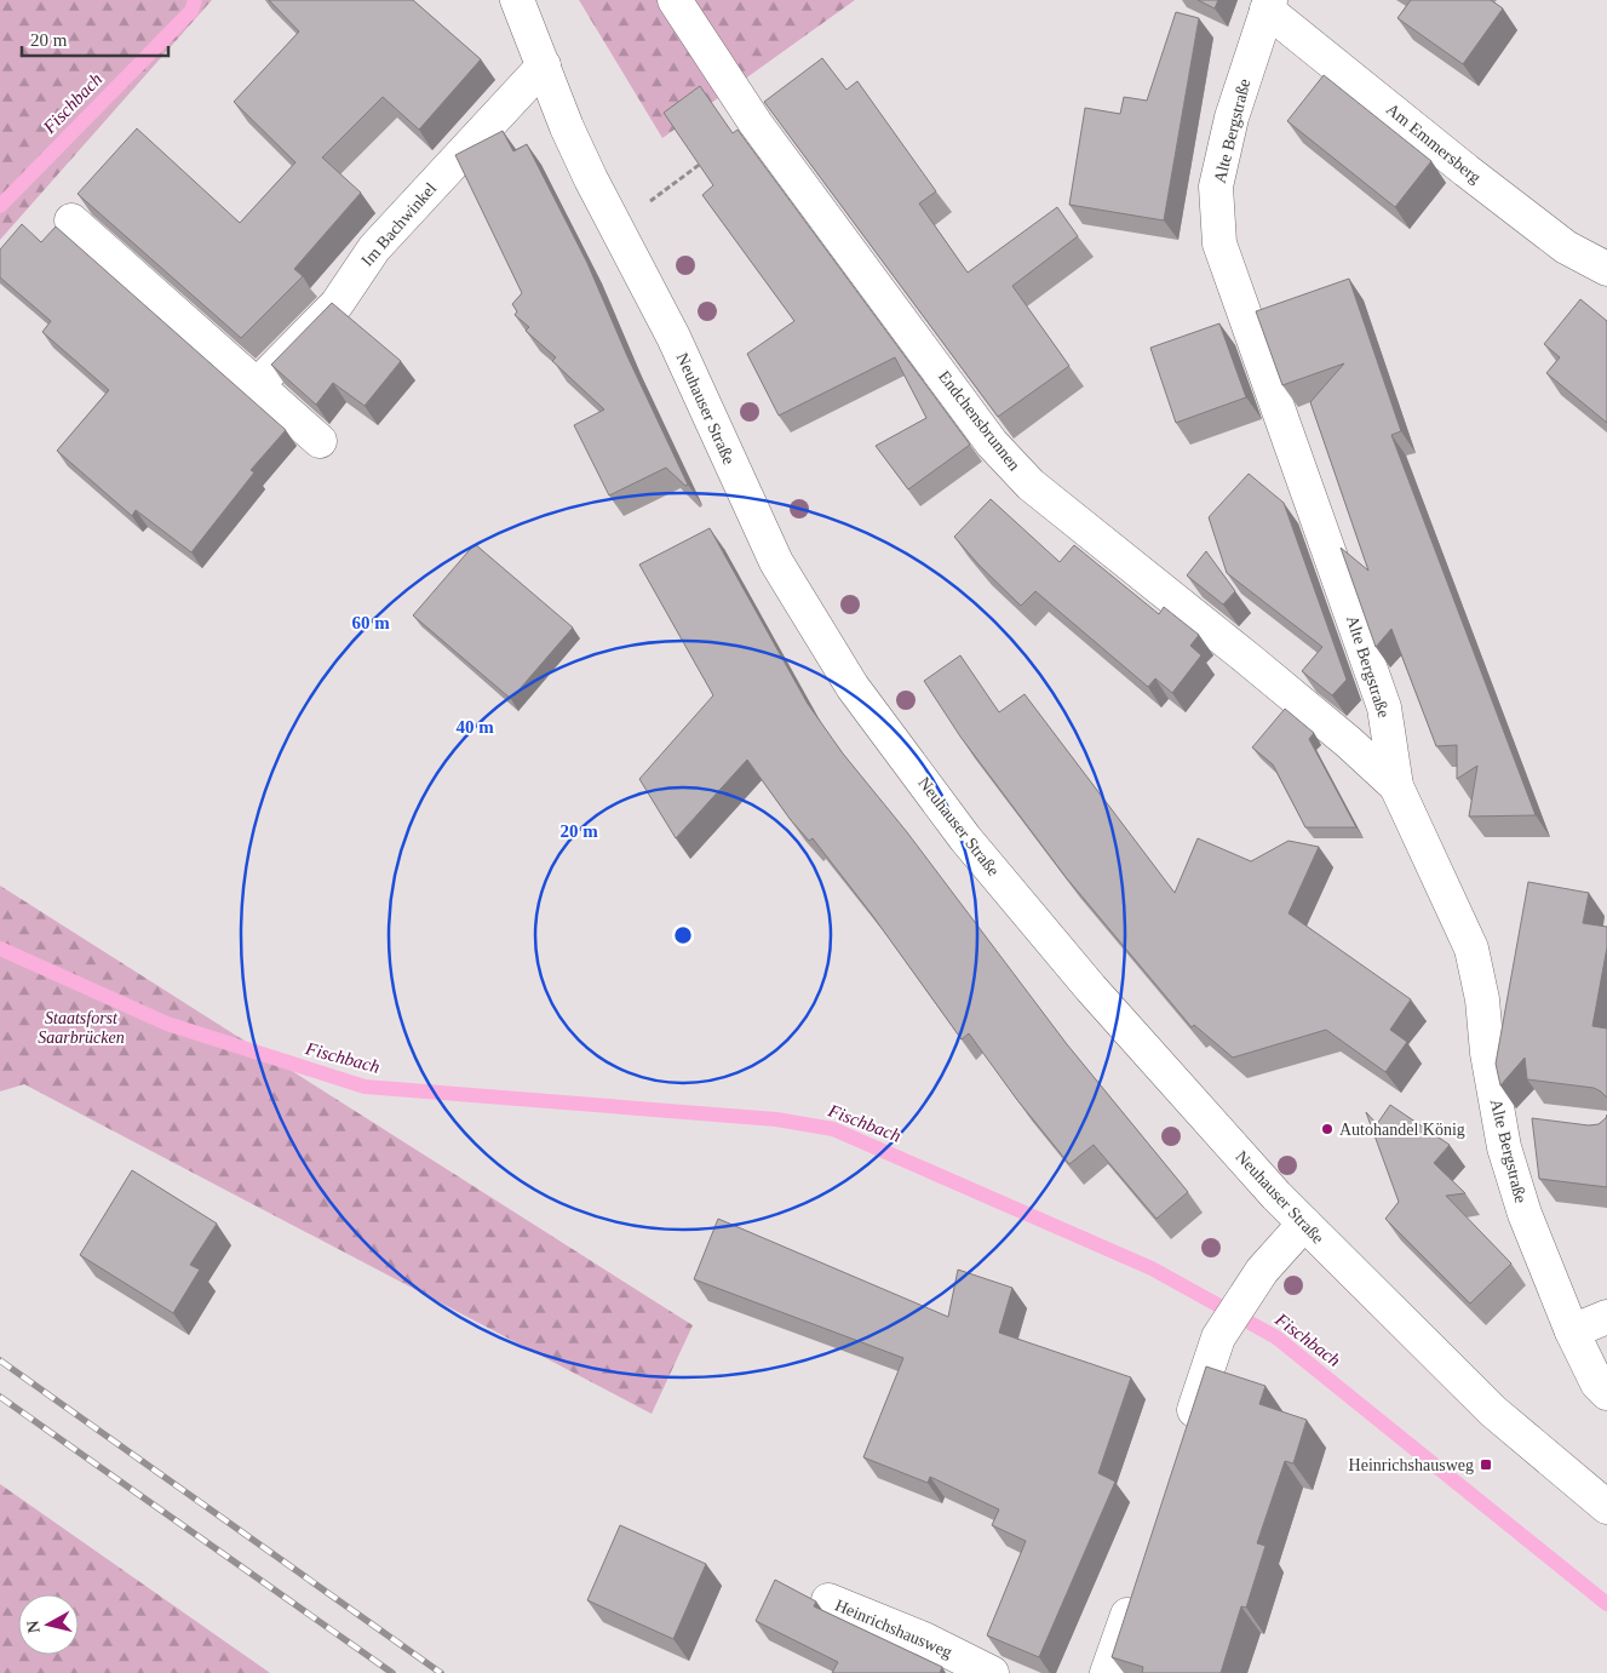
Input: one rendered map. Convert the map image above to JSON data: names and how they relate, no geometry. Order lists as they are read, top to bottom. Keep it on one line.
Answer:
{"streets":{"street":["Alte Bergstraße","Am Emmersberg","Im Bachwinkel","Neuhauser Straße","Endchensbrunnen","Heinrichshausweg"]},"crossings":[["Alte Bergstraße","Am Emmersberg"],["Alte Bergstraße","Endchensbrunnen"],["Im Bachwinkel","Neuhauser Straße"]],"water":["Fischbach"],"parks":["Staatsforst Saarbrücken"],"places":{"other":["Autohandel König"],"transit":["Heinrichshausweg"]},"scale_bar":"20 m","north":"left","rings":["60 m","40 m","20 m"]}
